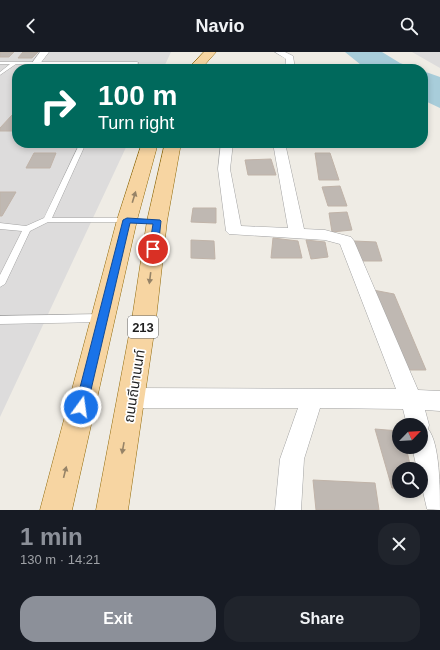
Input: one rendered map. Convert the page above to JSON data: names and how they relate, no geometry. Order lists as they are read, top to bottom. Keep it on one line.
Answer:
{"streets":{"main road":["213","ถนนถีนานนท์"]},"north":"top right","page":{"header":"Navio","turn":["100 m","Turn right"],"heading":["1 min","130 m · 14:21"],"buttons":["Exit","Share"]}}
